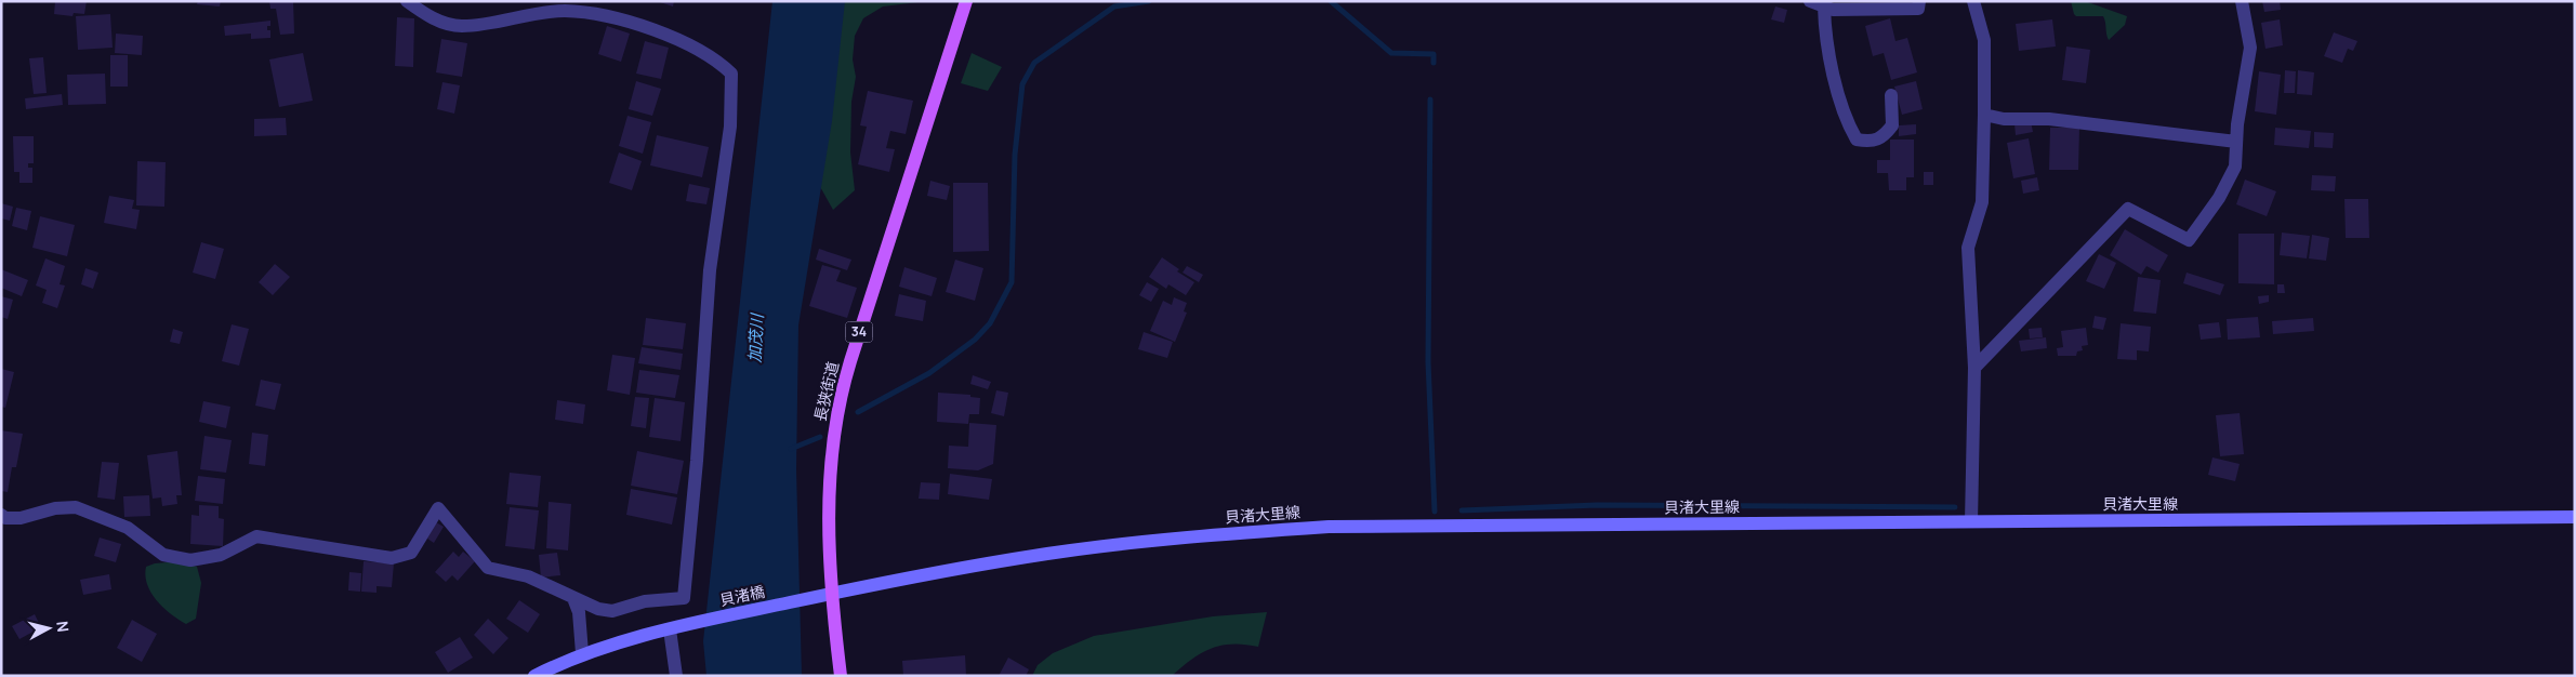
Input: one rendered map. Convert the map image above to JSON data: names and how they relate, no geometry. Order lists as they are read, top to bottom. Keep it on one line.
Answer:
{"streets":{"main road":["34","長狭街道"],"street":["貝渚大里線","貝渚橋"]},"crossings":[["長狭街道","貝渚大里線"],["貝渚大里線","貝渚橋"]],"water":["加茂川"],"north":"right"}
